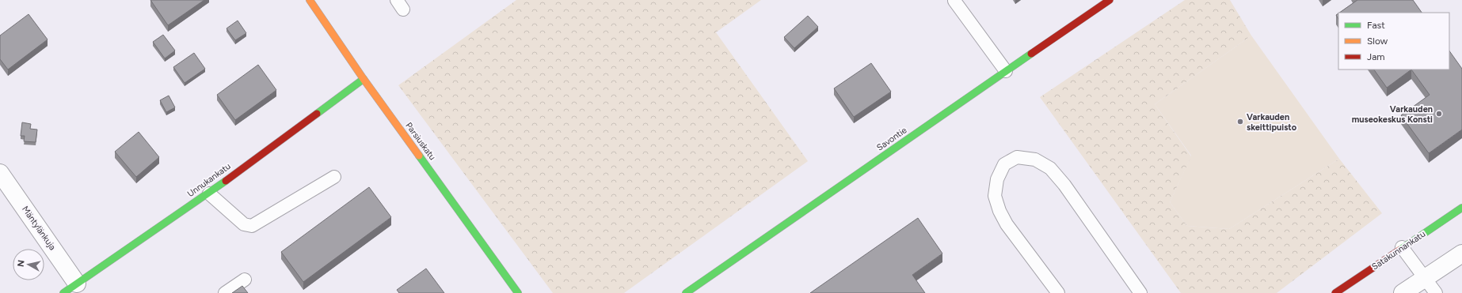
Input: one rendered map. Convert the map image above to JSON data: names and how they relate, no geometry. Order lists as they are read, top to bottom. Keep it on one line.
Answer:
{"streets":{"street":["Savontie","Parsiuskatu","Unnukankatu","Mäntylänkuja","Satakunnankatu"]},"crossings":[["Parsiuskatu","Unnukankatu"],["Unnukankatu","Mäntylänkuja"]],"places":["Varkauden museokeskus Konsti","Varkauden skeittipuisto"],"legend":["Fast","Slow","Jam"],"north":"left"}
